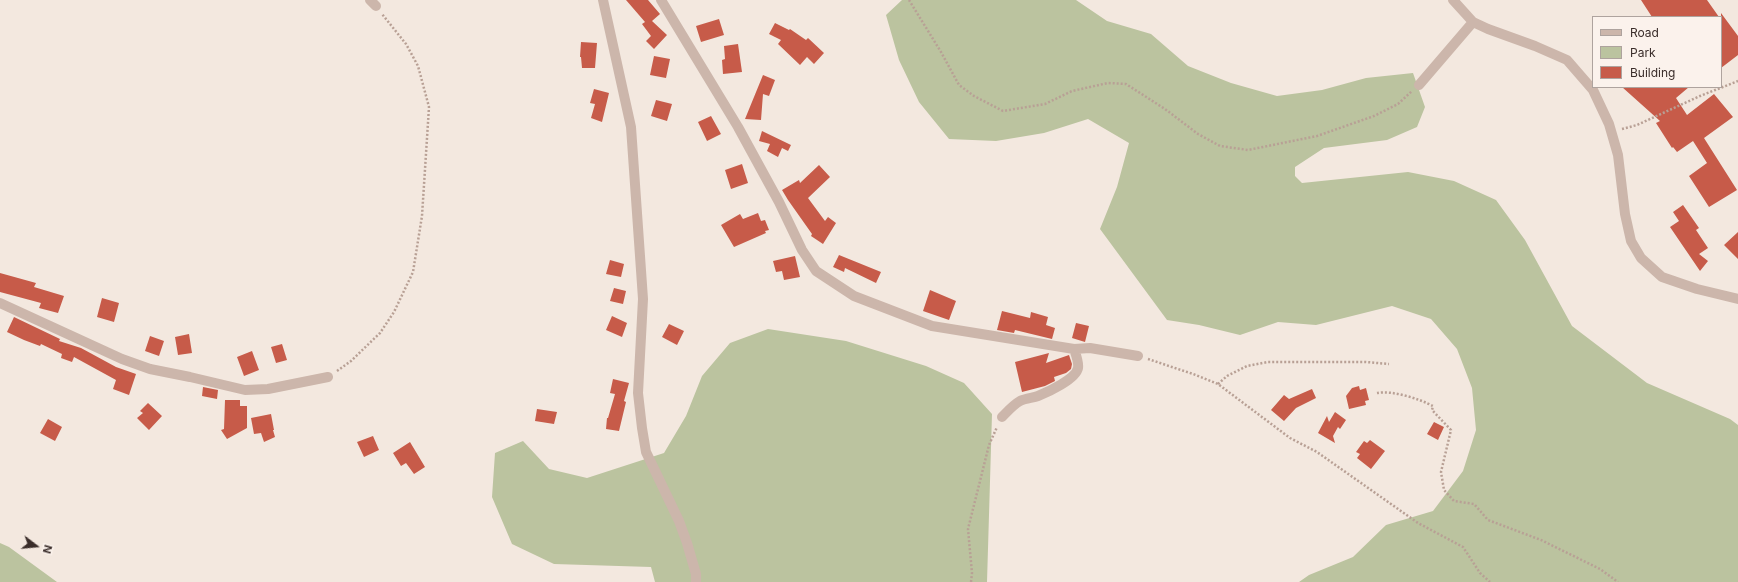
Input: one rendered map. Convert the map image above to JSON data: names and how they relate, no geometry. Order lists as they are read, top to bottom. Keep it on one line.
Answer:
{"legend":["Road","Park","Building"],"north":"right"}
